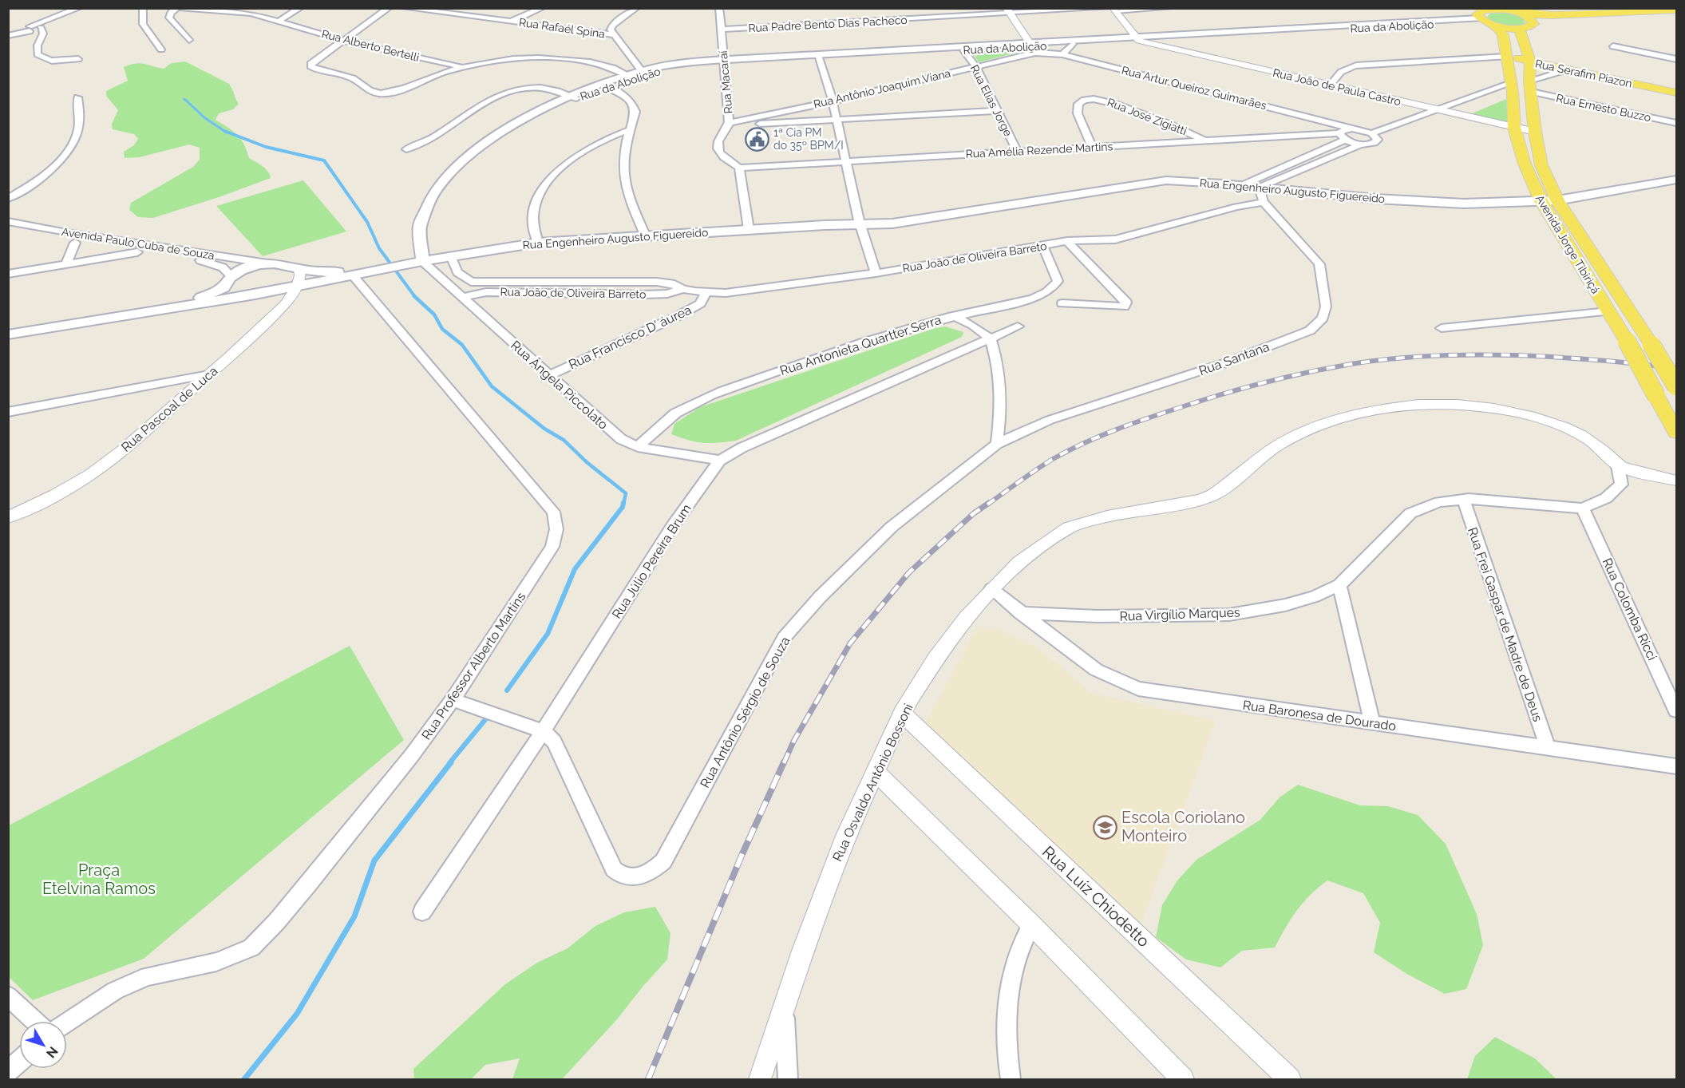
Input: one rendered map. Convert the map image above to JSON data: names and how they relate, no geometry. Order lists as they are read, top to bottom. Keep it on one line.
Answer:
{"streets":{"main road":["Rua da Abolição","Rua Serafim Piazon","Rua Engenheiro Augusto Figuereido","Avenida Jorge Tibiriçá"],"street":["Rua Padre Bento Dias Pacheco","Rua Rafaél Spina","Rua Alberto Bertelli","Rua Macaraí","Rua João de Paula Castro","Rua Artur Queiroz Guimarães","Rua Antônio Joaquim Viana","Rua Elias Jorge","Rua Ernesto Buzzo","Rua José Zigiatti","Rua Amélia Rezende Martins","Avenida Paulo Cuba de Souza","Rua João de Oliveira Barreto","Rua Francisco D' áurea","Rua Antonieta Quartter Serra","Rua Santana","Rua Ângela Piccolato","Rua Pascoal de Luca","Rua Júlio Pereira Brum","Rua Colomba Ricci","Rua Virgílio Marques","Rua Frei Gaspar de Madre de Deus","Rua Professor Alberto Martins","Rua Antônio Sérgio de Souza","Rua Baronesa de Dourado","Rua Osvaldo Antônio Bossoni","Rua Luíz Chiodetto"]},"crossings":[["Rua Padre Bento Dias Pacheco","Rua Macaraí"],["Rua da Abolição","Rua Serafim Piazon"],["Rua da Abolição","Rua Macaraí"],["Rua da Abolição","Rua João de Paula Castro"],["Rua da Abolição","Rua Artur Queiroz Guimarães"],["Rua da Abolição","Rua Antônio Joaquim Viana"],["Rua da Abolição","Rua Elias Jorge"],["Rua da Abolição","Rua Engenheiro Augusto Figuereido"],["Rua da Abolição","Avenida Jorge Tibiriçá"],["Rua da Abolição","Rua Ângela Piccolato"],["Rua Serafim Piazon","Avenida Jorge Tibiriçá"],["Rua Macaraí","Rua Antônio Joaquim Viana"],["Rua Macaraí","Rua Amélia Rezende Martins"],["Rua João de Paula Castro","Avenida Jorge Tibiriçá"],["Rua Artur Queiroz Guimarães","Rua Antônio Joaquim Viana"],["Rua Antônio Joaquim Viana","Rua Elias Jorge"],["Rua Elias Jorge","Rua Amélia Rezende Martins"],["Rua Ernesto Buzzo","Avenida Jorge Tibiriçá"],["Rua José Zigiatti","Rua Amélia Rezende Martins"],["Rua Engenheiro Augusto Figuereido","Avenida Jorge Tibiriçá"],["Rua Engenheiro Augusto Figuereido","Rua Santana"],["Rua Engenheiro Augusto Figuereido","Rua Ângela Piccolato"],["Rua João de Oliveira Barreto","Rua Francisco D' áurea"],["Rua João de Oliveira Barreto","Rua Antonieta Quartter Serra"],["Rua João de Oliveira Barreto","Rua Santana"],["Rua João de Oliveira Barreto","Rua Ângela Piccolato"],["Rua Francisco D' áurea","Rua Ângela Piccolato"],["Rua Antonieta Quartter Serra","Rua Ângela Piccolato"],["Rua Santana","Rua Antônio Sérgio de Souza"],["Rua Ângela Piccolato","Rua Júlio Pereira Brum"],["Rua Júlio Pereira Brum","Rua Antônio Sérgio de Souza"],["Rua Colomba Ricci","Rua Virgílio Marques"],["Rua Virgílio Marques","Rua Frei Gaspar de Madre de Deus"],["Rua Virgílio Marques","Rua Baronesa de Dourado"],["Rua Virgílio Marques","Rua Osvaldo Antônio Bossoni"],["Rua Frei Gaspar de Madre de Deus","Rua Baronesa de Dourado"],["Rua Baronesa de Dourado","Rua Osvaldo Antônio Bossoni"],["Rua Osvaldo Antônio Bossoni","Rua Luíz Chiodetto"]],"parks":["Praça Etelvina Ramos"],"places":{"public building":["1ª Cia PM do 35º BPM/I"],"school or university":["Escola Coriolano Monteiro"]},"north":"bottom right"}
